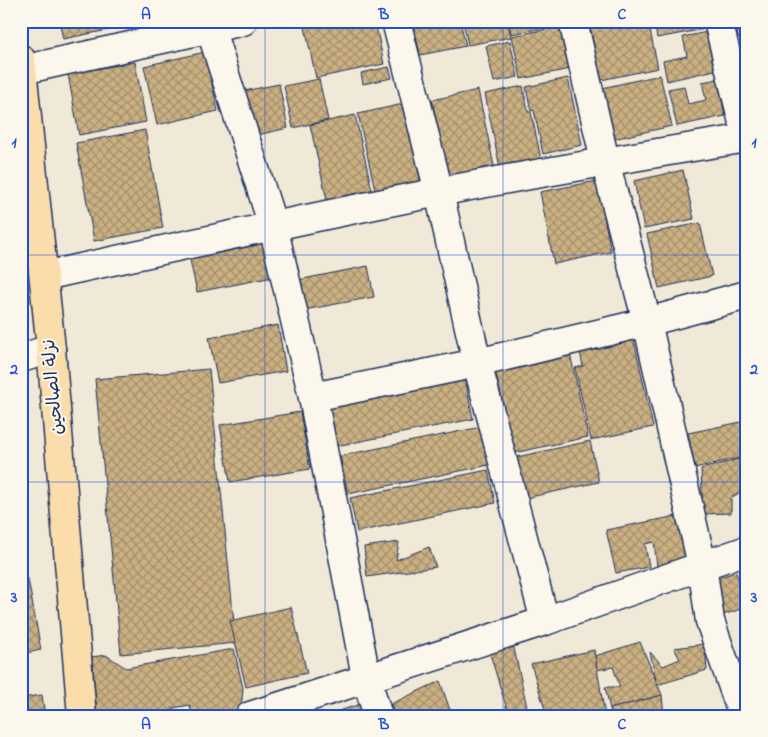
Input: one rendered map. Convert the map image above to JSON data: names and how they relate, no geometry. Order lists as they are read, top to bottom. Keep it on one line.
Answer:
{"streets":{"main road":["نزلة الصالحين"]},"grid":{"columns":["A","B","C"],"rows":["1","2","3"]}}
